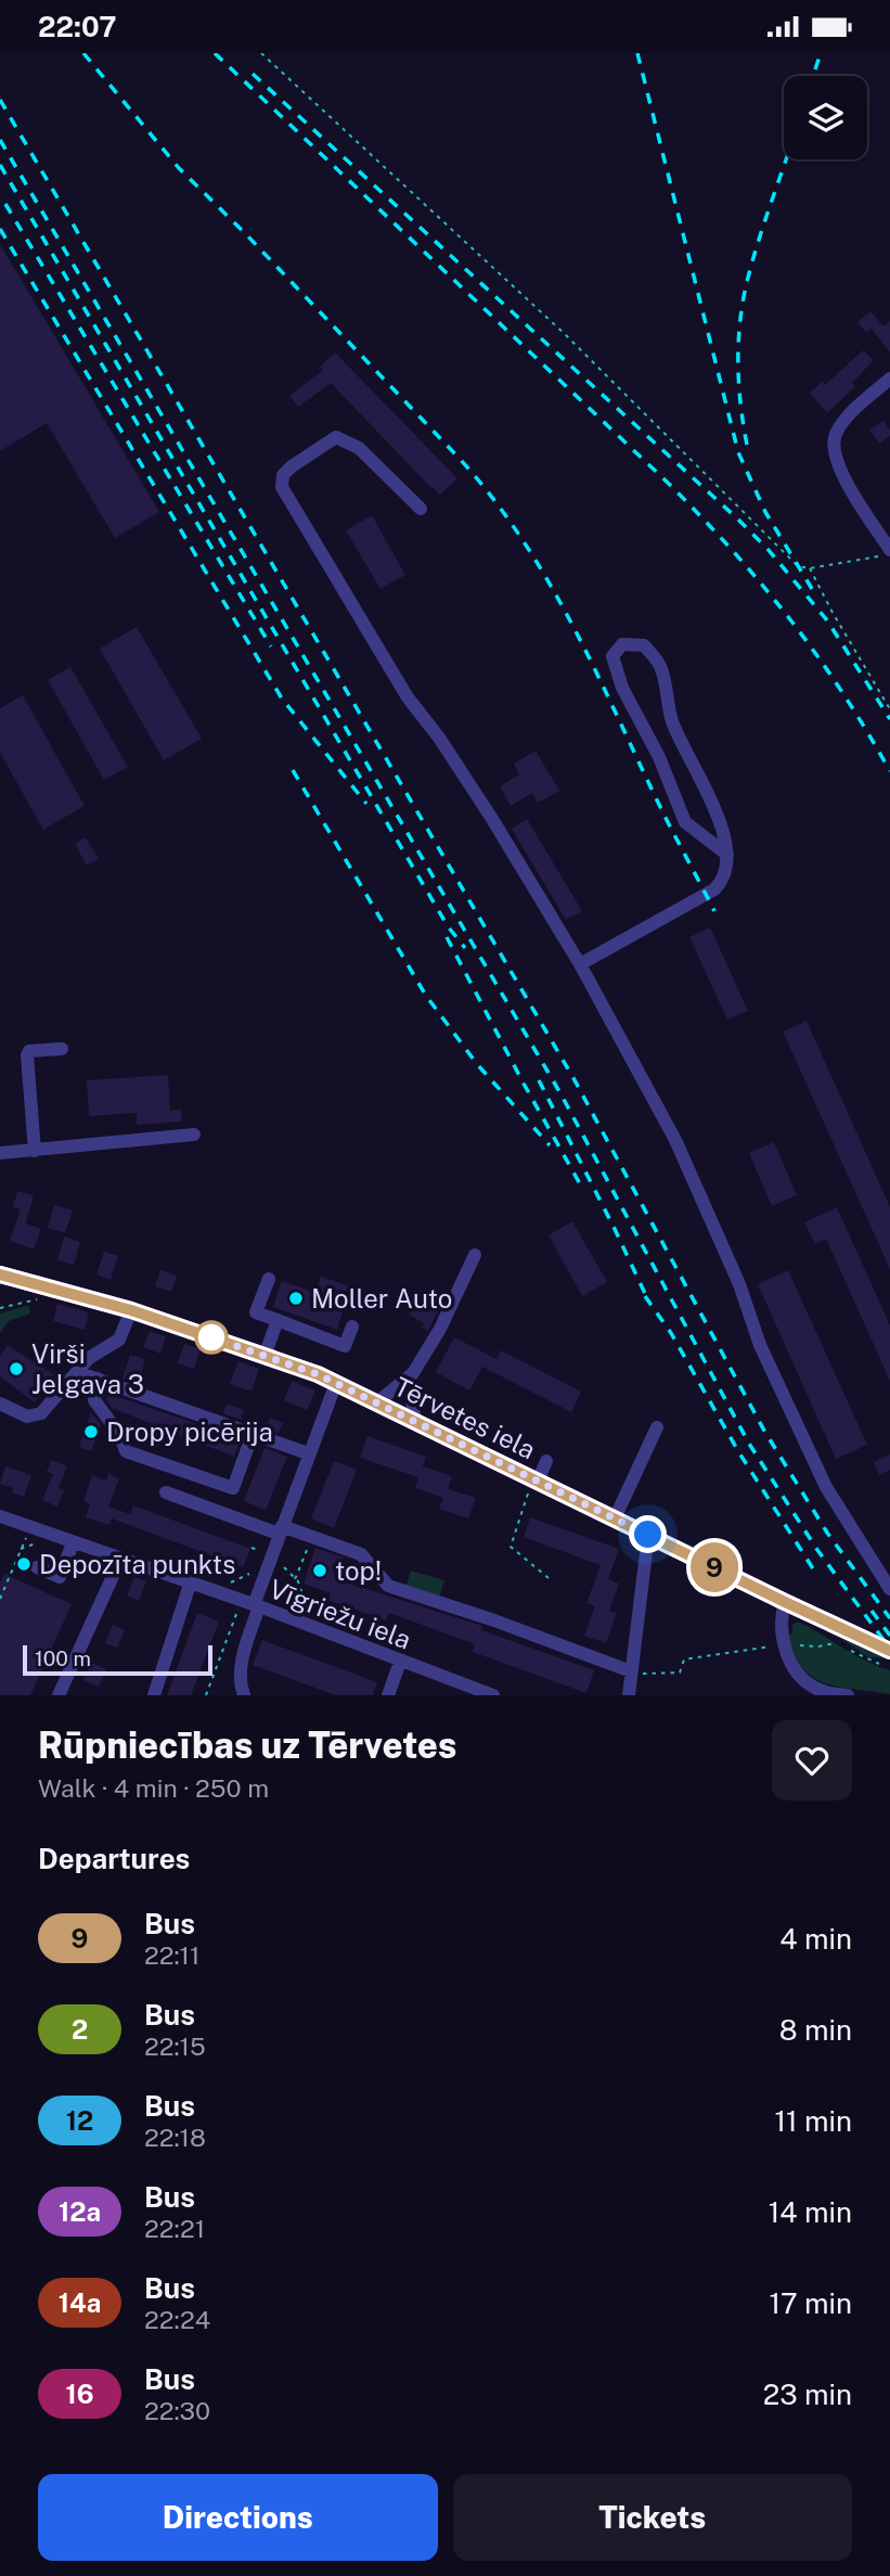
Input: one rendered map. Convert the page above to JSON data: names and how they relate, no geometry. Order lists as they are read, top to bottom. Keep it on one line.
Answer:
{"streets":{"main road":["Tērvetes iela"],"street":["Vīgriežu iela"]},"places":["Moller Auto","Virši Jelgava 3","Dropy picērija","Depozīta punkts","top!"],"lines":["bus line 9"],"scale_bar":"100 m","page":{"status":"22:07","on_map":"9","scale":"100 m","heading":[["Rūpniecības uz Tērvetes","Walk · 4 min · 250 m"],"Departures"],"list":[{"mark":"9","name":"Bus","note":"22:11","value":"4 min"},{"mark":"2","name":"Bus","note":"22:15","value":"8 min"},{"mark":"12","name":"Bus","note":"22:18","value":"11 min"},{"mark":"12a","name":"Bus","note":"22:21","value":"14 min"},{"mark":"14a","name":"Bus","note":"22:24","value":"17 min"},{"mark":"16","name":"Bus","note":"22:30","value":"23 min"}],"buttons":["Directions","Tickets"]}}
